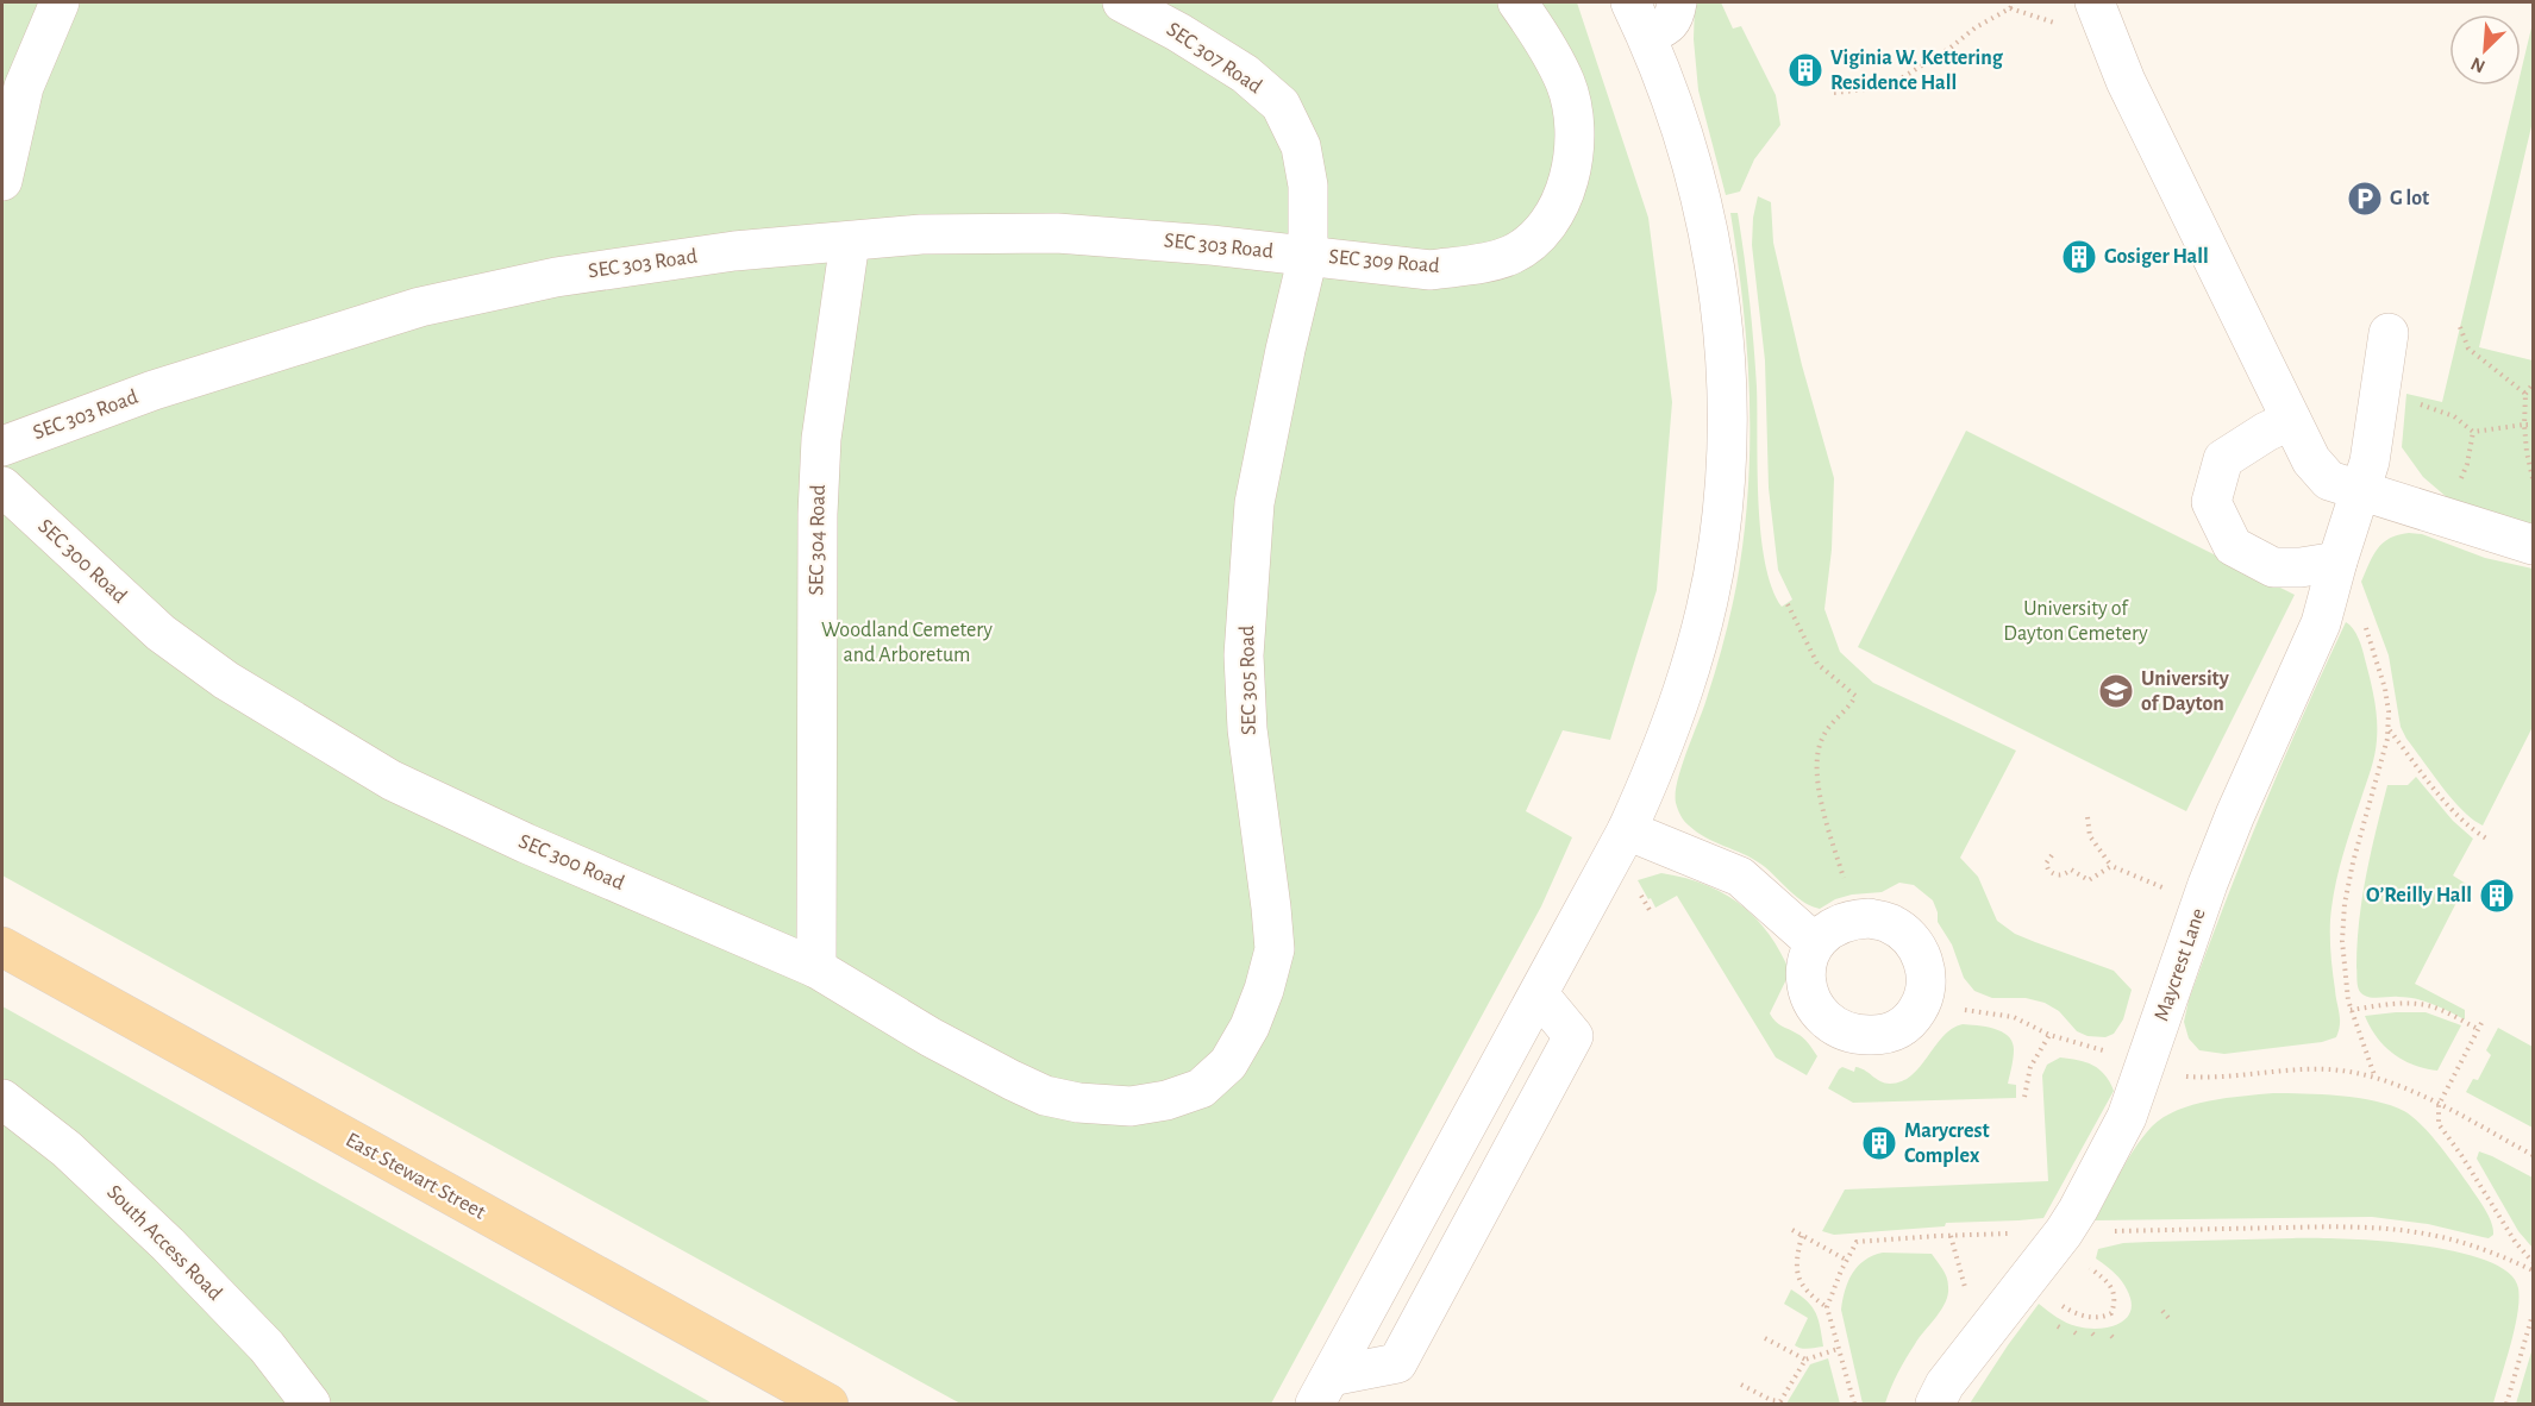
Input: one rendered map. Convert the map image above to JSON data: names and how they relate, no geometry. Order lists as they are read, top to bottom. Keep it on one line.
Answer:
{"streets":{"main road":["East Stewart Street"],"street":["SEC 307 Road","SEC 303 Road","SEC 309 Road","SEC 304 Road","SEC 300 Road","SEC 305 Road","Maycrest Lane","South Access Road"]},"crossings":[["SEC 307 Road","SEC 303 Road"],["SEC 307 Road","SEC 309 Road"],["SEC 307 Road","SEC 305 Road"],["SEC 303 Road","SEC 309 Road"],["SEC 303 Road","SEC 304 Road"],["SEC 303 Road","SEC 305 Road"],["SEC 309 Road","SEC 305 Road"],["SEC 304 Road","SEC 300 Road"],["SEC 300 Road","SEC 305 Road"]],"parks":["University of Dayton Cemetery","Woodland Cemetery and Arboretum"],"places":{"building":["Viginia W. Kettering Residence Hall","Gosiger Hall","O’Reilly Hall","Marycrest Complex"],"parking":["G lot"],"school or university":["University of Dayton"]},"north":"bottom left"}
